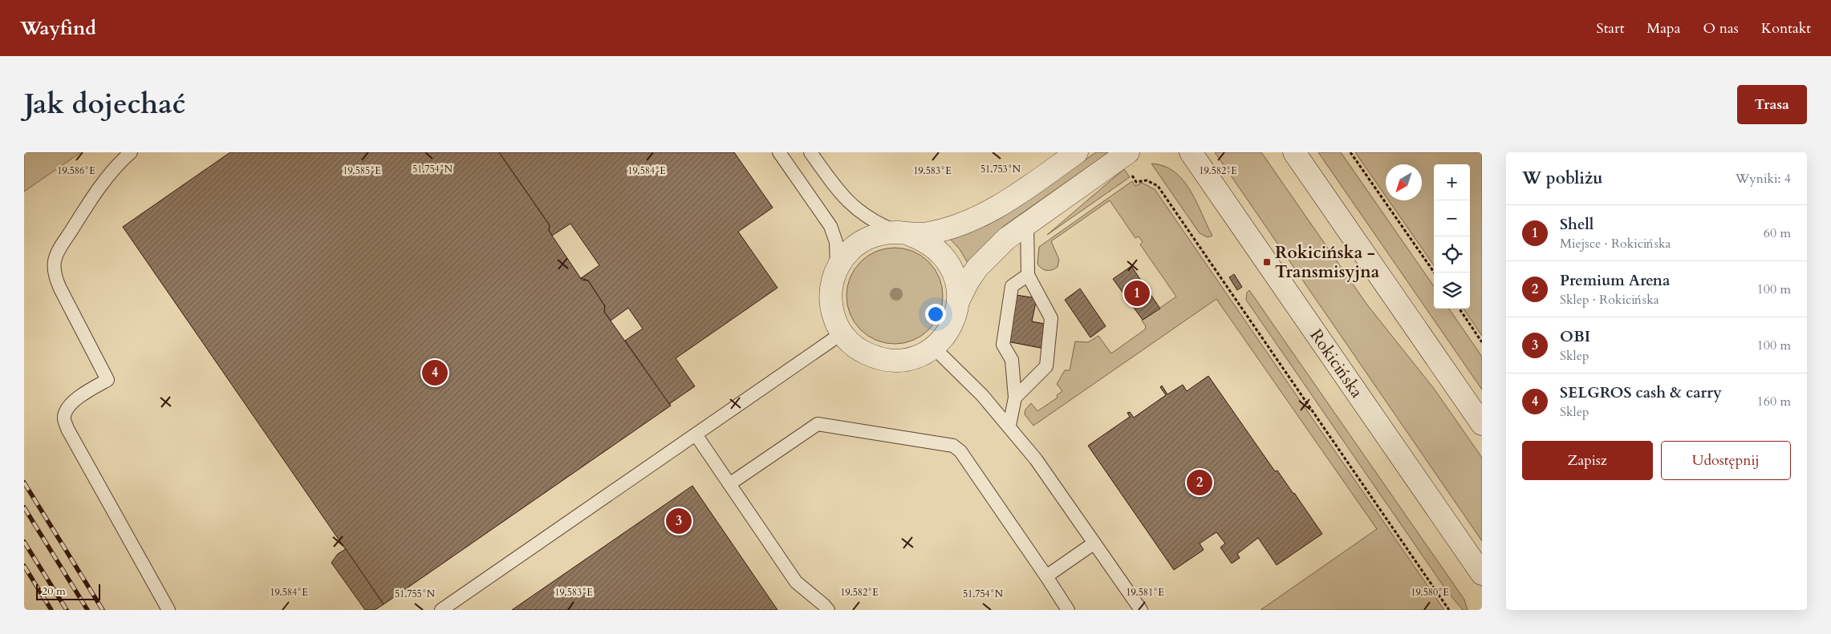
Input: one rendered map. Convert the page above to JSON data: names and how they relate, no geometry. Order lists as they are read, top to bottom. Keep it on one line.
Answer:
{"streets":{"main road":["Rokicińska"]},"places":{"transit":["Rokicińska - Transmisyjna"]},"scale_bar":"20 m","north":"bottom left","page":{"header":"Wayfind","nav":["Start","Mapa","O nas","Kontakt"],"title":"Jak dojechać","buttons":["Trasa",["Zapisz","Udostępnij"]],"heading":["W pobliżu","Wyniki: 4"],"map_buttons":["+","−"],"list":[{"mark":"1","name":"Shell","note":"Miejsce · Rokicińska","value":"60 m"},{"mark":"2","name":"Premium Arena","note":"Sklep · Rokicińska","value":"100 m"},{"mark":"3","name":"OBI","note":"Sklep","value":"100 m"},{"mark":"4","name":"SELGROS cash & carry","note":"Sklep","value":"160 m"}],"pins":["1","4","2","3"],"scale":"20 m"},"coordinates":["51.754°N","51.753°N","19.586°E","19.585°E","19.584°E","19.583°E","19.582°E","19.581°E","19.580°E","51.755°N"]}
